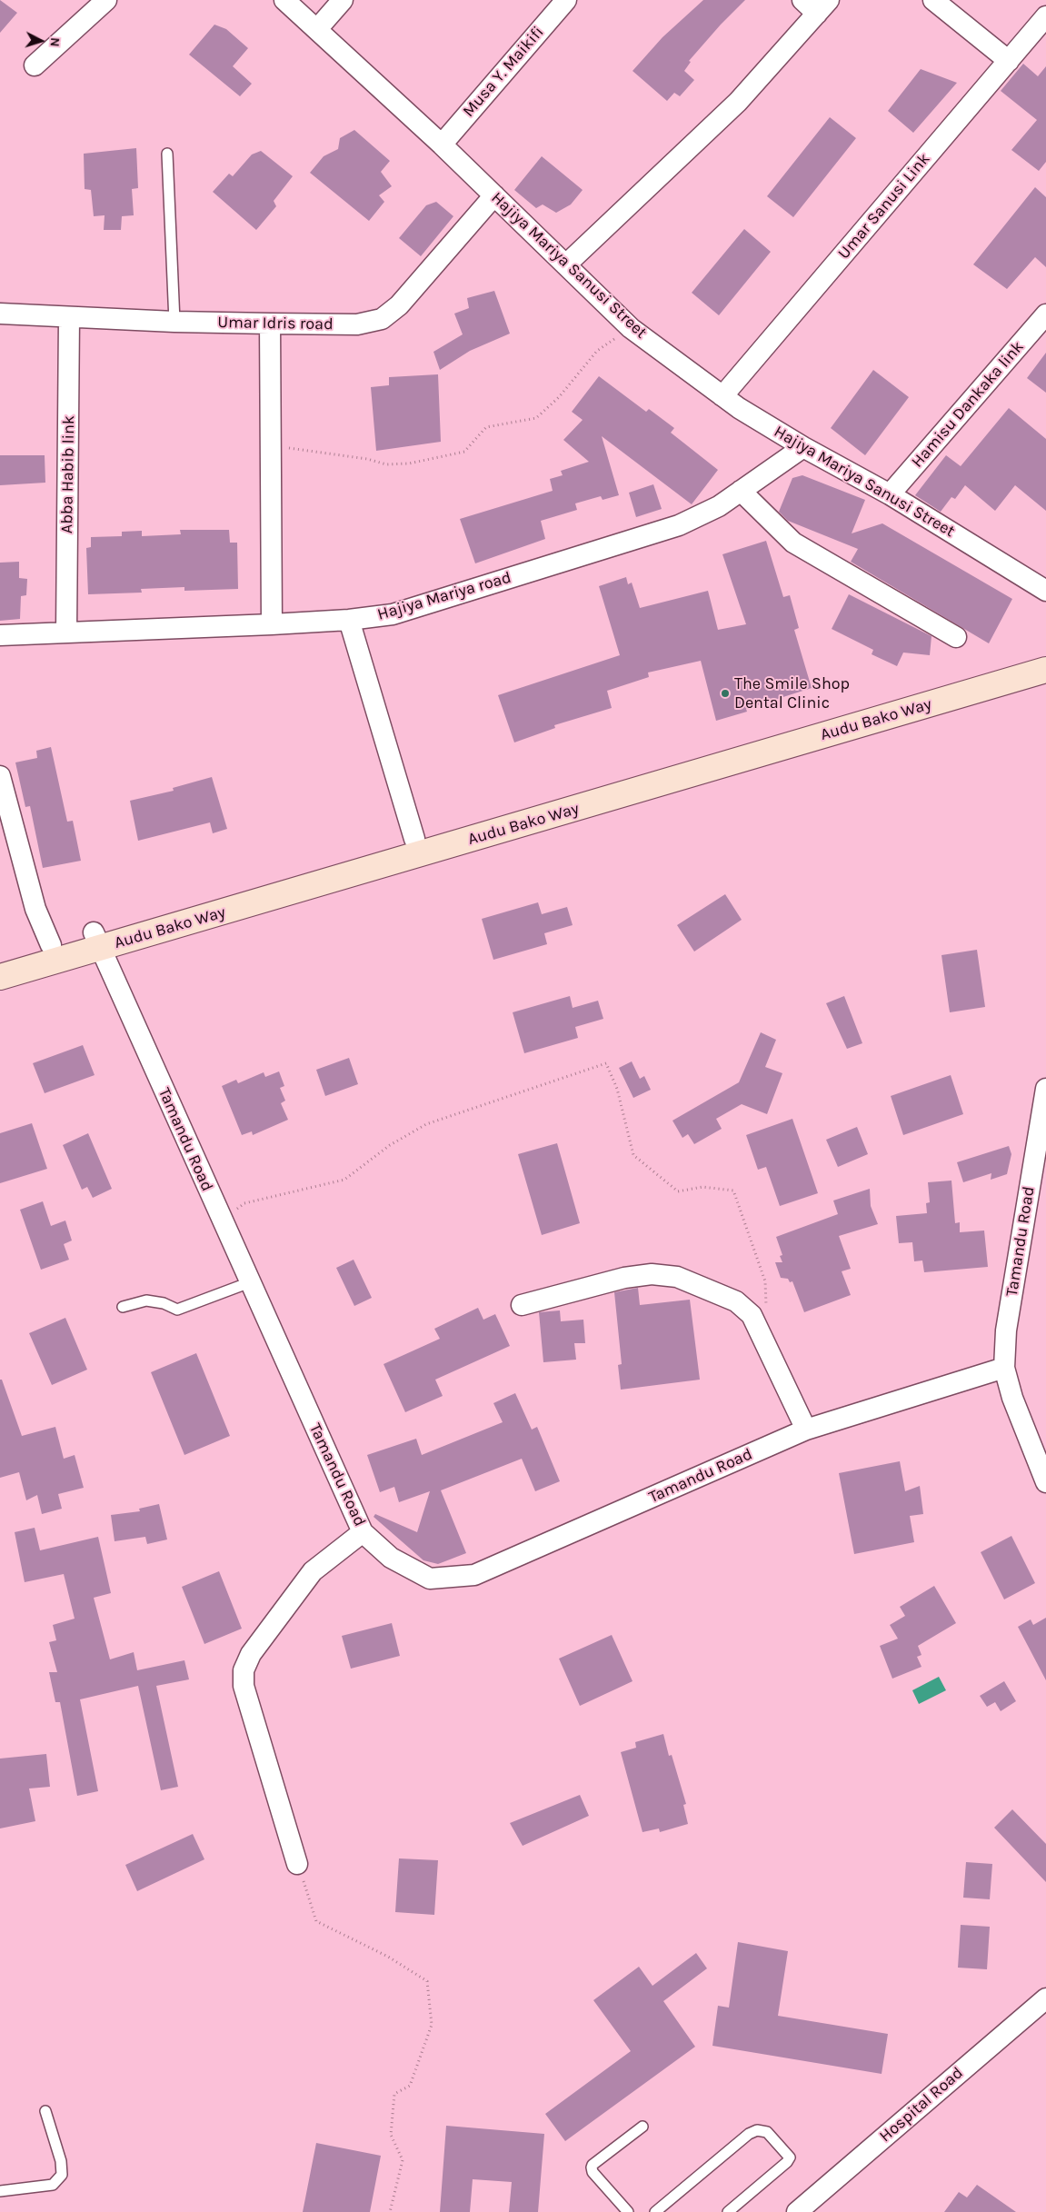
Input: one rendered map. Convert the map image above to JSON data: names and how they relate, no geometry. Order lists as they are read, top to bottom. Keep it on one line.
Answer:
{"streets":{"main road":["Audu Bako Way"],"street":["Musa Y. Maikifi","Umar Sanusi Link","Hajiya Mariya Sanusi Street","Umar Idris road","Hamisu Dankaka link","Abba Habib link","Hajiya Mariya road","Tamandu Road","Hospital Road"]},"crossings":[["Musa Y. Maikifi","Hajiya Mariya Sanusi Street"],["Umar Sanusi Link","Hajiya Mariya Sanusi Street"],["Hajiya Mariya Sanusi Street","Umar Idris road"],["Hajiya Mariya Sanusi Street","Hamisu Dankaka link"],["Hajiya Mariya Sanusi Street","Hajiya Mariya road"],["Umar Idris road","Abba Habib link"],["Abba Habib link","Hajiya Mariya road"],["Audu Bako Way","Tamandu Road"]],"places":["The Smile Shop Dental Clinic"],"north":"right"}
